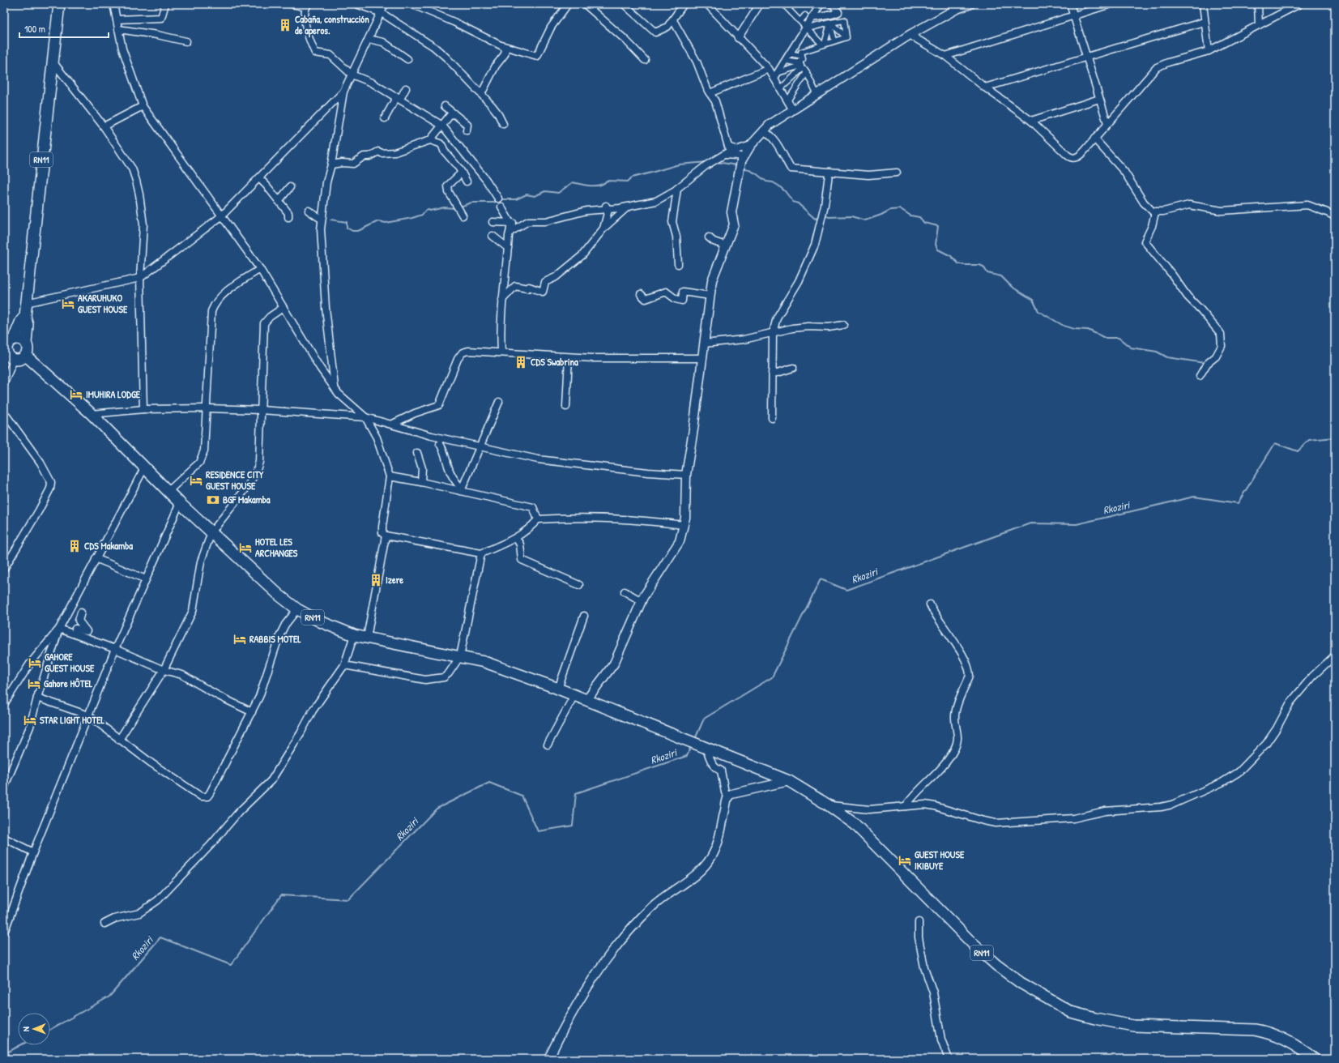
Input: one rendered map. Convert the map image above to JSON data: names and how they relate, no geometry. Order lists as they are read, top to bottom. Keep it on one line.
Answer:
{"streets":{"main road":["RN11"]},"water":["Rkoziri"],"places":{"building":["Cabaña, construcción de aperos.","CDS Swabrina","CDS Makamba","Izere"],"hotel":["AKARUHUKO GUEST HOUSE","IMUHIRA LODGE","RESIDENCE CITY GUEST HOUSE","HOTEL LES ARCHANGES","RABBIS MOTEL","GAHORE GUEST HOUSE","Gahore HÔTEL","STAR LIGHT HOTEL","GUEST HOUSE IKIBUYE"],"bank":["BGF Makamba"]},"scale_bar":"100 m","north":"left"}
